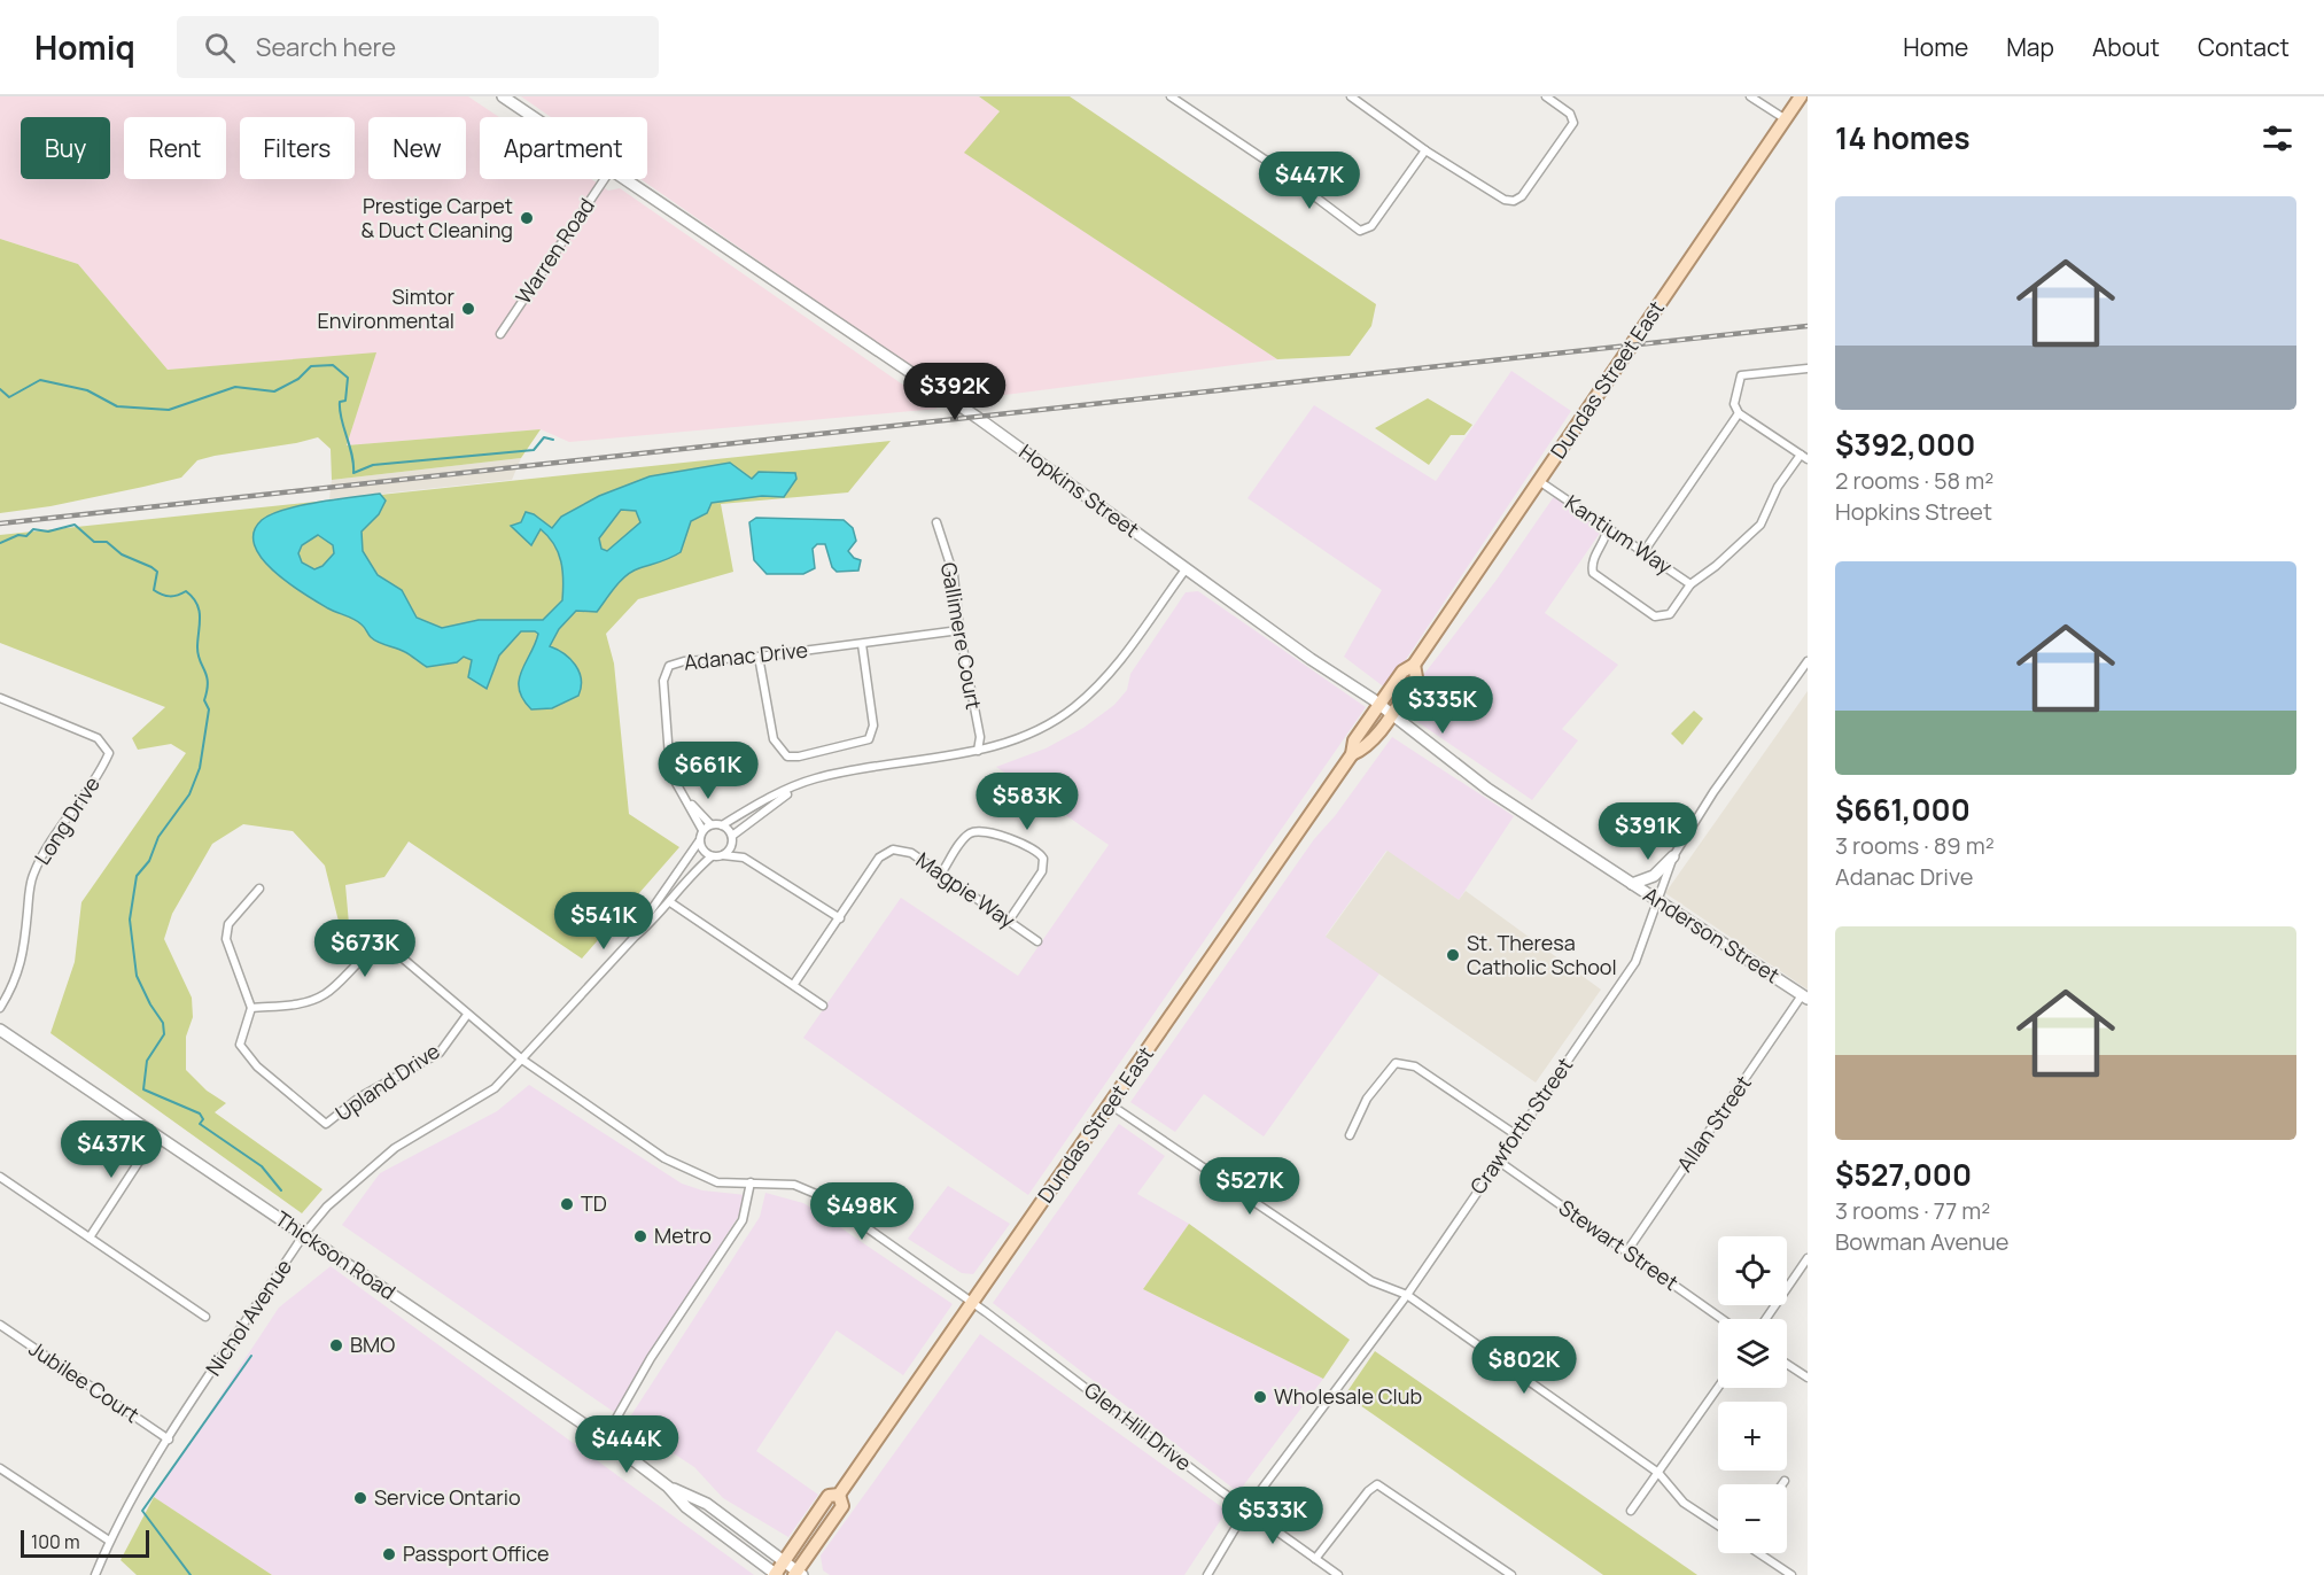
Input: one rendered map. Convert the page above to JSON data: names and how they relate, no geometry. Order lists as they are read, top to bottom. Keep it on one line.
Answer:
{"streets":{"main road":["Dundas Street East","Hopkins Street","Anderson Street","Thickson Road"],"street":["Warren Road","Kantium Way","Gallimere Court","Adanac Drive","Long Drive","Magpie Way","Upland Drive","Allan Street","Crawforth Street","Stewart Street","Nichol Avenue","Jubilee Court","Glen Hill Drive"]},"crossings":[["Dundas Street East","Hopkins Street"],["Dundas Street East","Kantium Way"],["Dundas Street East","Anderson Street"],["Dundas Street East","Thickson Road"],["Dundas Street East","Glen Hill Drive"],["Hopkins Street","Anderson Street"],["Gallimere Court","Adanac Drive"],["Adanac Drive","Nichol Avenue"],["Anderson Street","Allan Street"],["Anderson Street","Crawforth Street"],["Upland Drive","Glen Hill Drive"],["Allan Street","Stewart Street"],["Crawforth Street","Stewart Street"],["Crawforth Street","Glen Hill Drive"],["Thickson Road","Nichol Avenue"],["Nichol Avenue","Jubilee Court"],["Nichol Avenue","Glen Hill Drive"]],"places":["Prestige Carpet & Duct Cleaning","Simtor Environmental","St. Theresa Catholic School","TD","Metro","BMO","Wholesale Club","Service Ontario","Passport Office"],"scale_bar":"100 m","page":{"header":"Homiq","search":"Search here","nav":["Home","Map","About","Contact"],"heading":"14 homes","chip":["Buy","Rent","Filters","New","Apartment"],"price":["$447K","$392K","$335K","$661K","$583K","$391K","$541K","$673K","$437K","$527K","$498K","$802K","$444K","$533K"],"list":[{"name":"$392,000","note":"2 rooms · 58 m² · Hopkins Street"},{"name":"$661,000","note":"3 rooms · 89 m² · Adanac Drive"},{"name":"$527,000","note":"3 rooms · 77 m² · Bowman Avenue"}],"map_buttons":["+","−"],"scale":"100 m"}}
